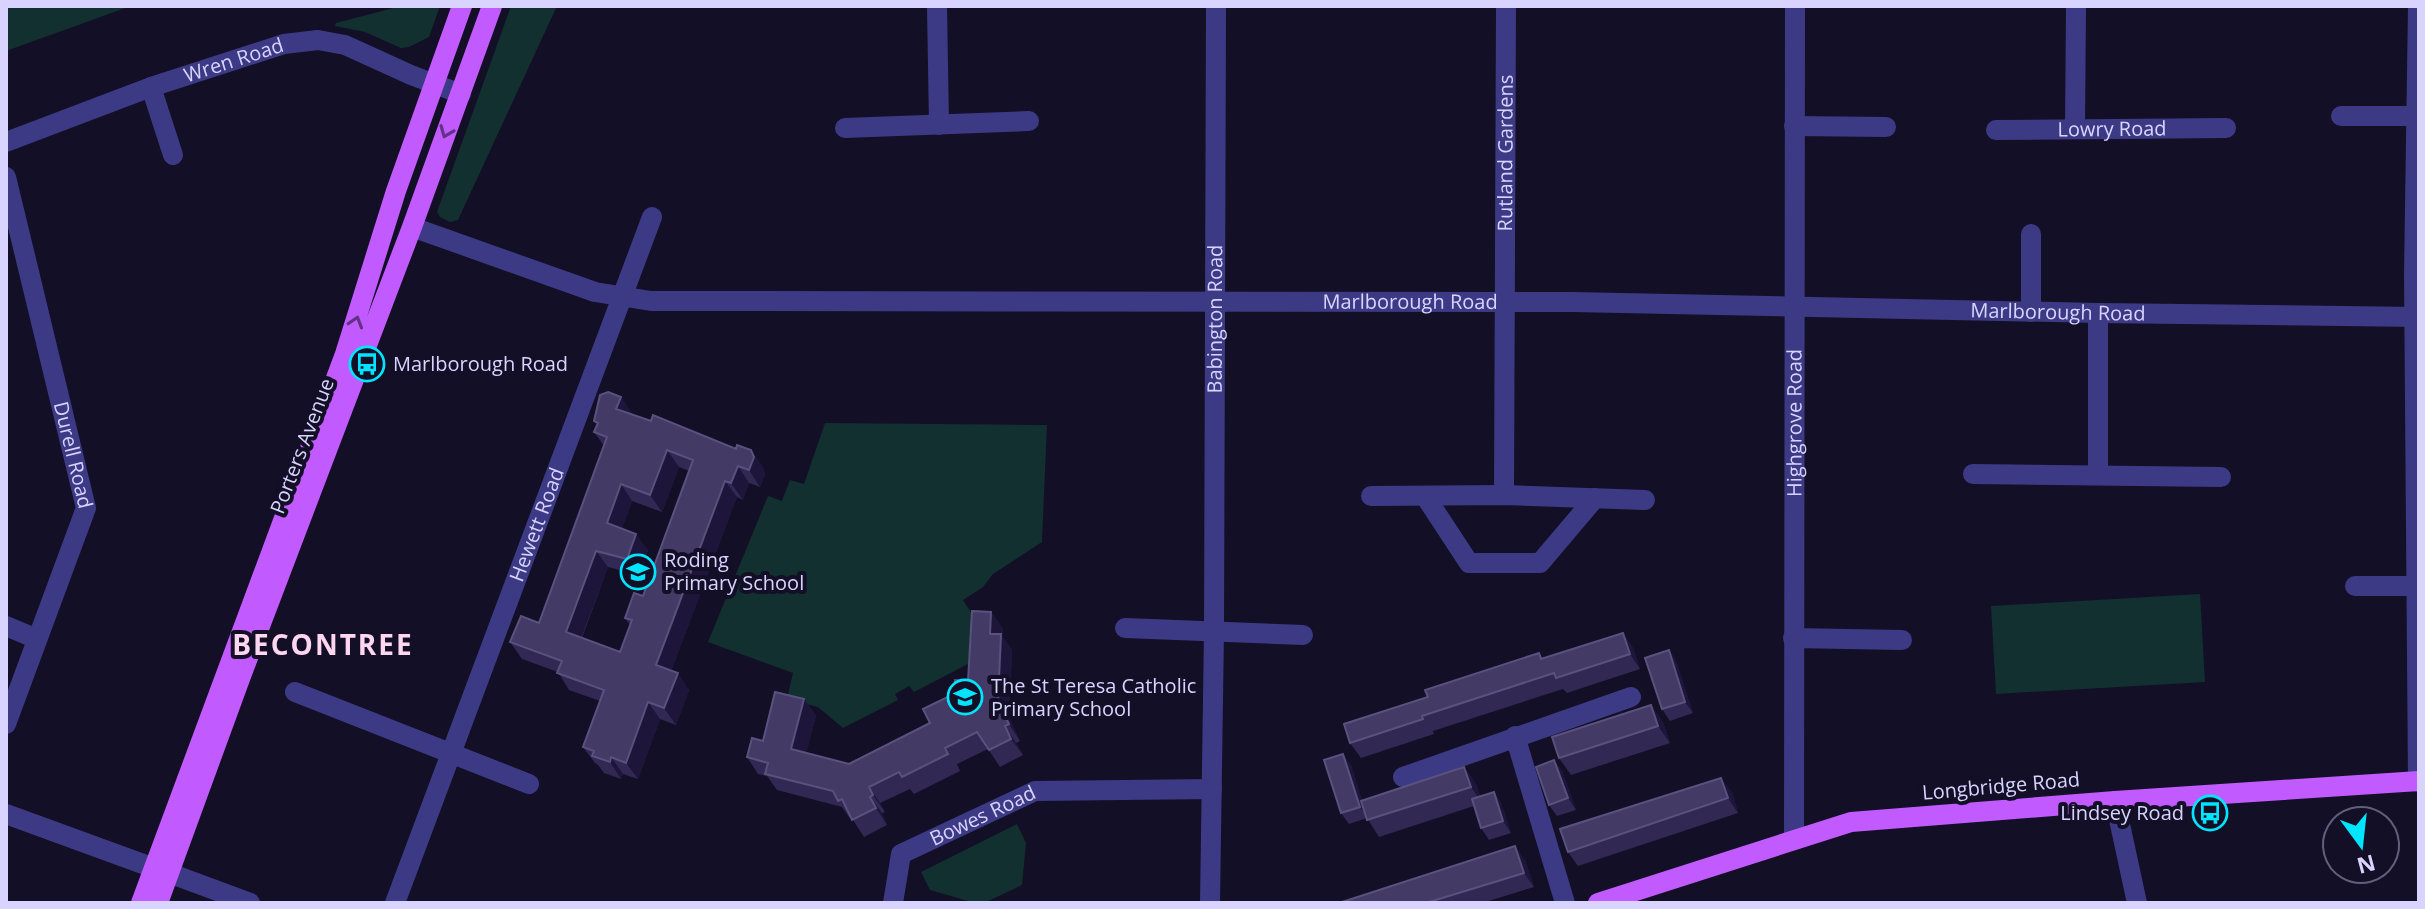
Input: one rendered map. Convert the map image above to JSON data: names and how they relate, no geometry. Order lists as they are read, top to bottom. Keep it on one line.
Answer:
{"streets":{"main road":["Porters Avenue","Longbridge Road"],"street":["Wren Road","Lowry Road","Rutland Gardens","Marlborough Road","Babington Road","Highgrove Road","Durell Road","Hewett Road","Bowes Road"]},"crossings":[["Wren Road","Porters Avenue"],["Rutland Gardens","Marlborough Road"],["Marlborough Road","Babington Road"],["Marlborough Road","Highgrove Road"],["Marlborough Road","Porters Avenue"],["Marlborough Road","Hewett Road"],["Babington Road","Bowes Road"],["Highgrove Road","Longbridge Road"]],"districts":["BECONTREE"],"places":{"bus stop":["Marlborough Road","Lindsey Road"],"school or university":["Roding Primary School","The St Teresa Catholic Primary School"]},"north":"bottom"}
